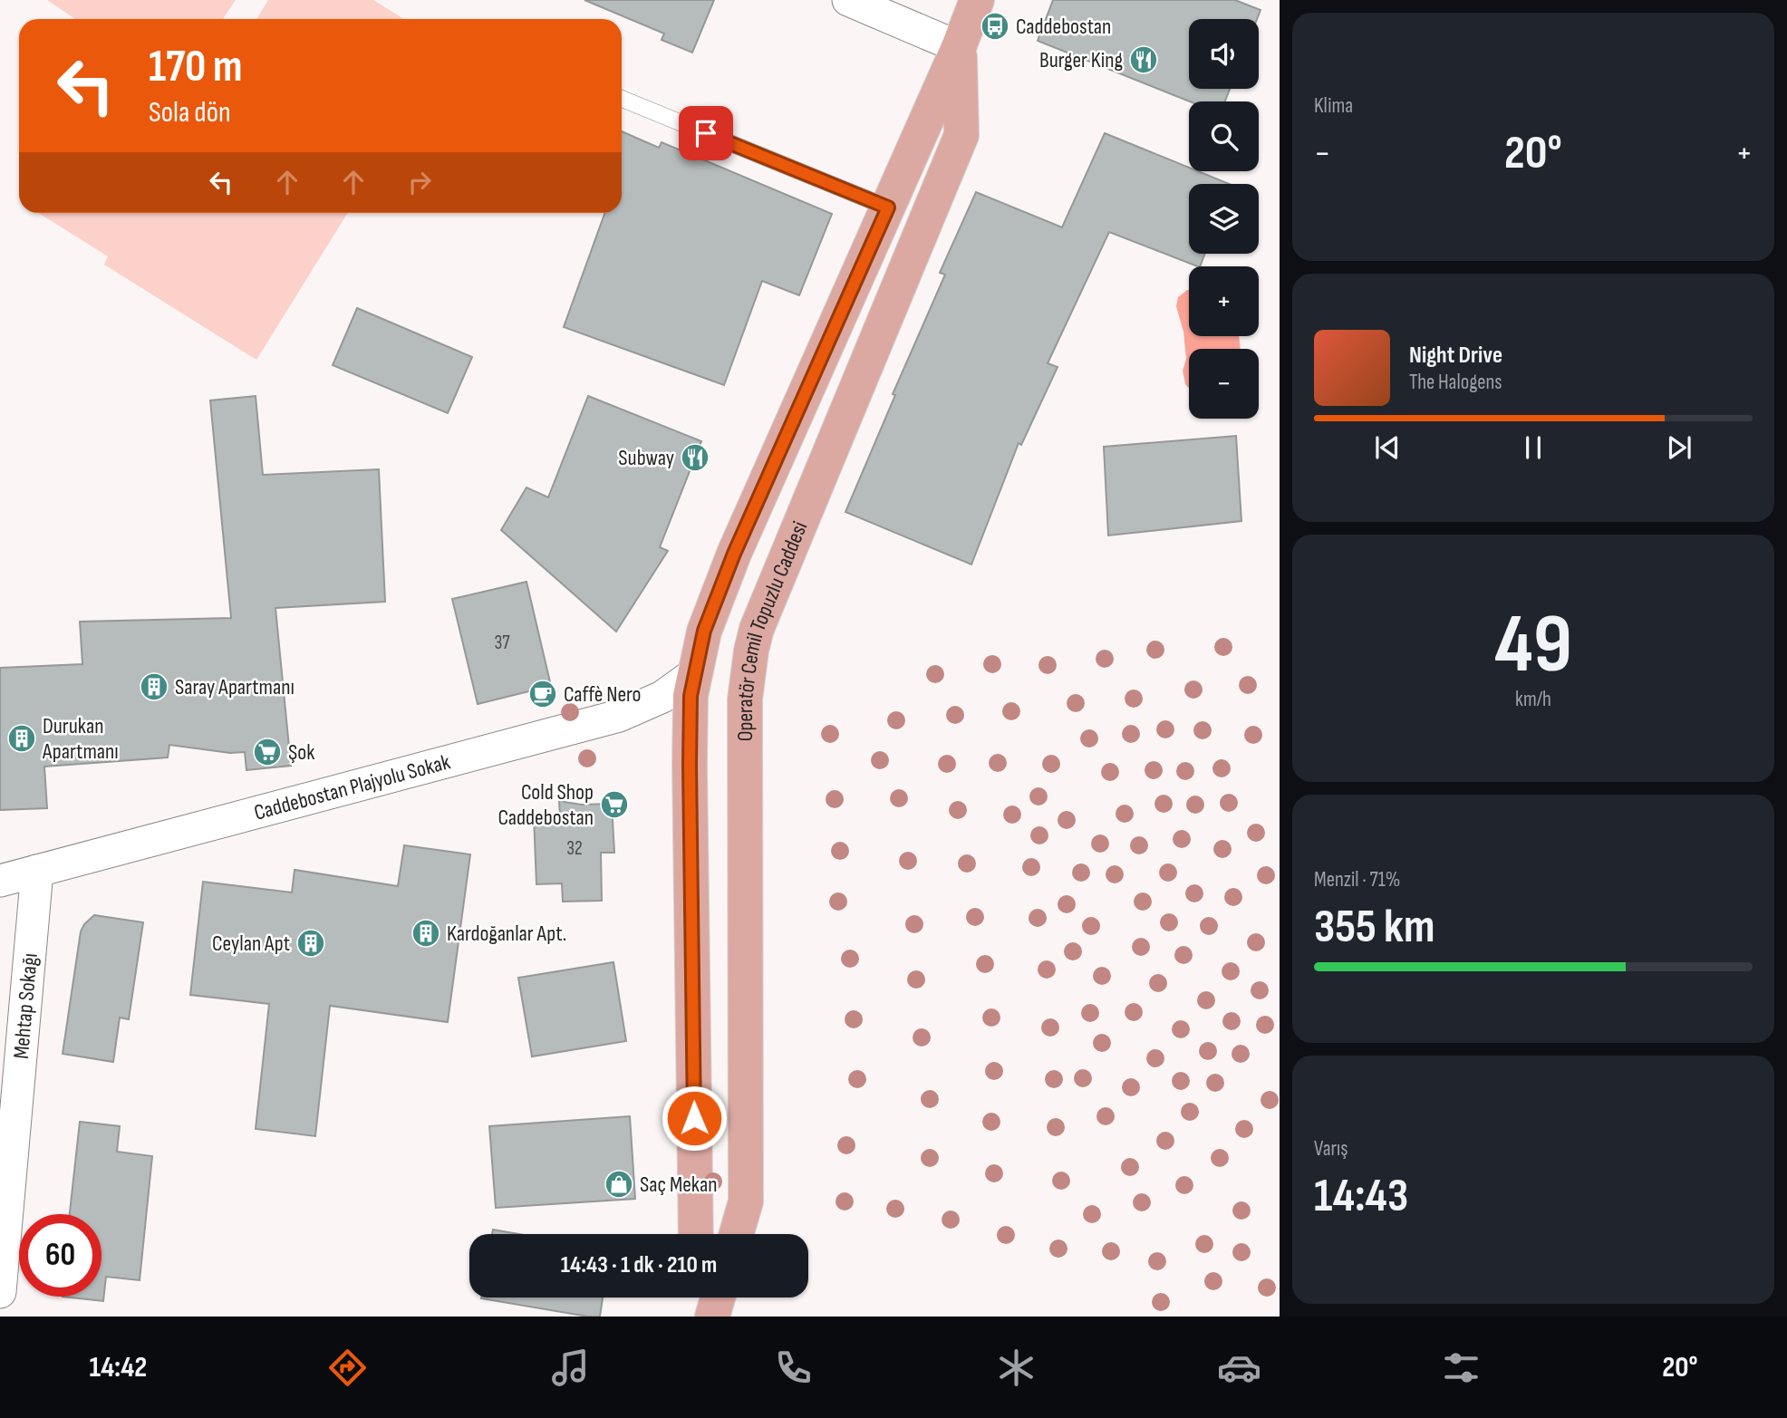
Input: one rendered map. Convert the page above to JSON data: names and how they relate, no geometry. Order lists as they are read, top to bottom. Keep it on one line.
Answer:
{"streets":{"main road":["Operatör Cemil Topuzlu Caddesi"],"street":["Caddebostan Plajyolu Sokak","Mehtap Sokağı"]},"crossings":[["Operatör Cemil Topuzlu Caddesi","Caddebostan Plajyolu Sokak"],["Caddebostan Plajyolu Sokak","Mehtap Sokağı"]],"places":{"bus stop":["Caddebostan"],"restaurant":["Burger King","Subway"],"building":["Saray Apartmanı","Durukan Apartmanı","Kardoğanlar Apt.","Ceylan Apt"],"cafe":["Caffè Nero"],"supermarket":["Şok","Cold Shop Caddebostan"],"shop":["Saç Mekan"]},"house_numbers":["37","32"],"page":{"tile":["Klima",["49","km/h"],["Menzil · 71%","355 km"],["Varış","14:43"]],"map_buttons":["+","−"],"turn":["170 m","Sola dön"],"heat":["−","20°","+"],"song":["Night Drive","The Halogens"],"limit":"60","trip":"14:43 · 1 dk · 210 m","tabs":["14:42","20°"]}}
